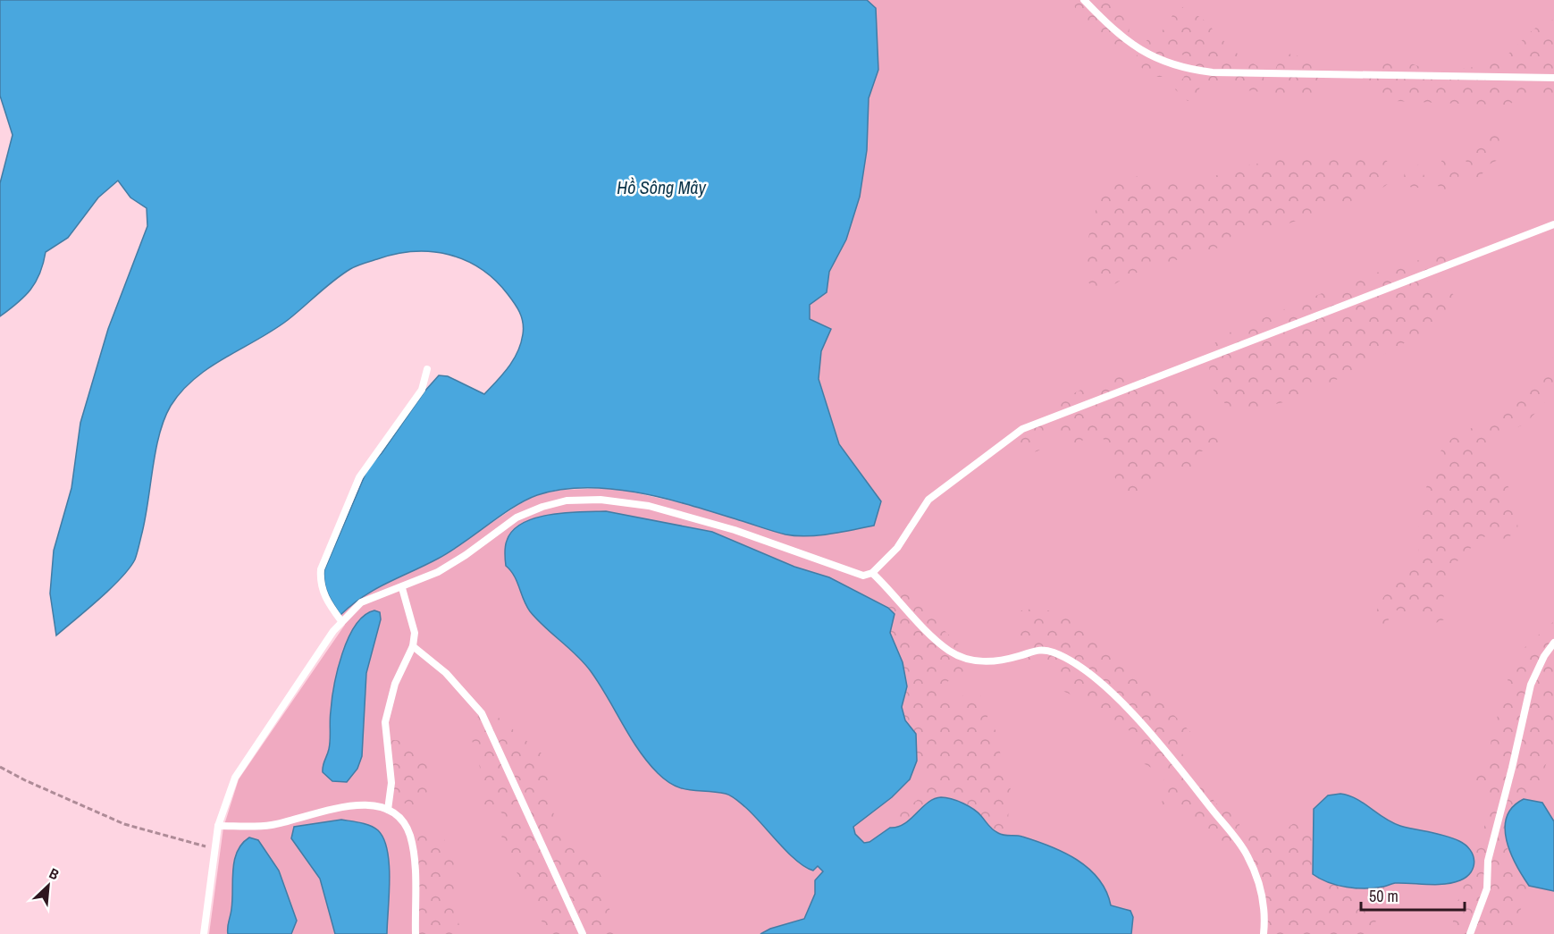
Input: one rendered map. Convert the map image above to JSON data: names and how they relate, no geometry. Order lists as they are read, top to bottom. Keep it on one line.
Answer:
{"water":["Hồ Sông Mây"],"scale_bar":"50 m","north":"top right"}
